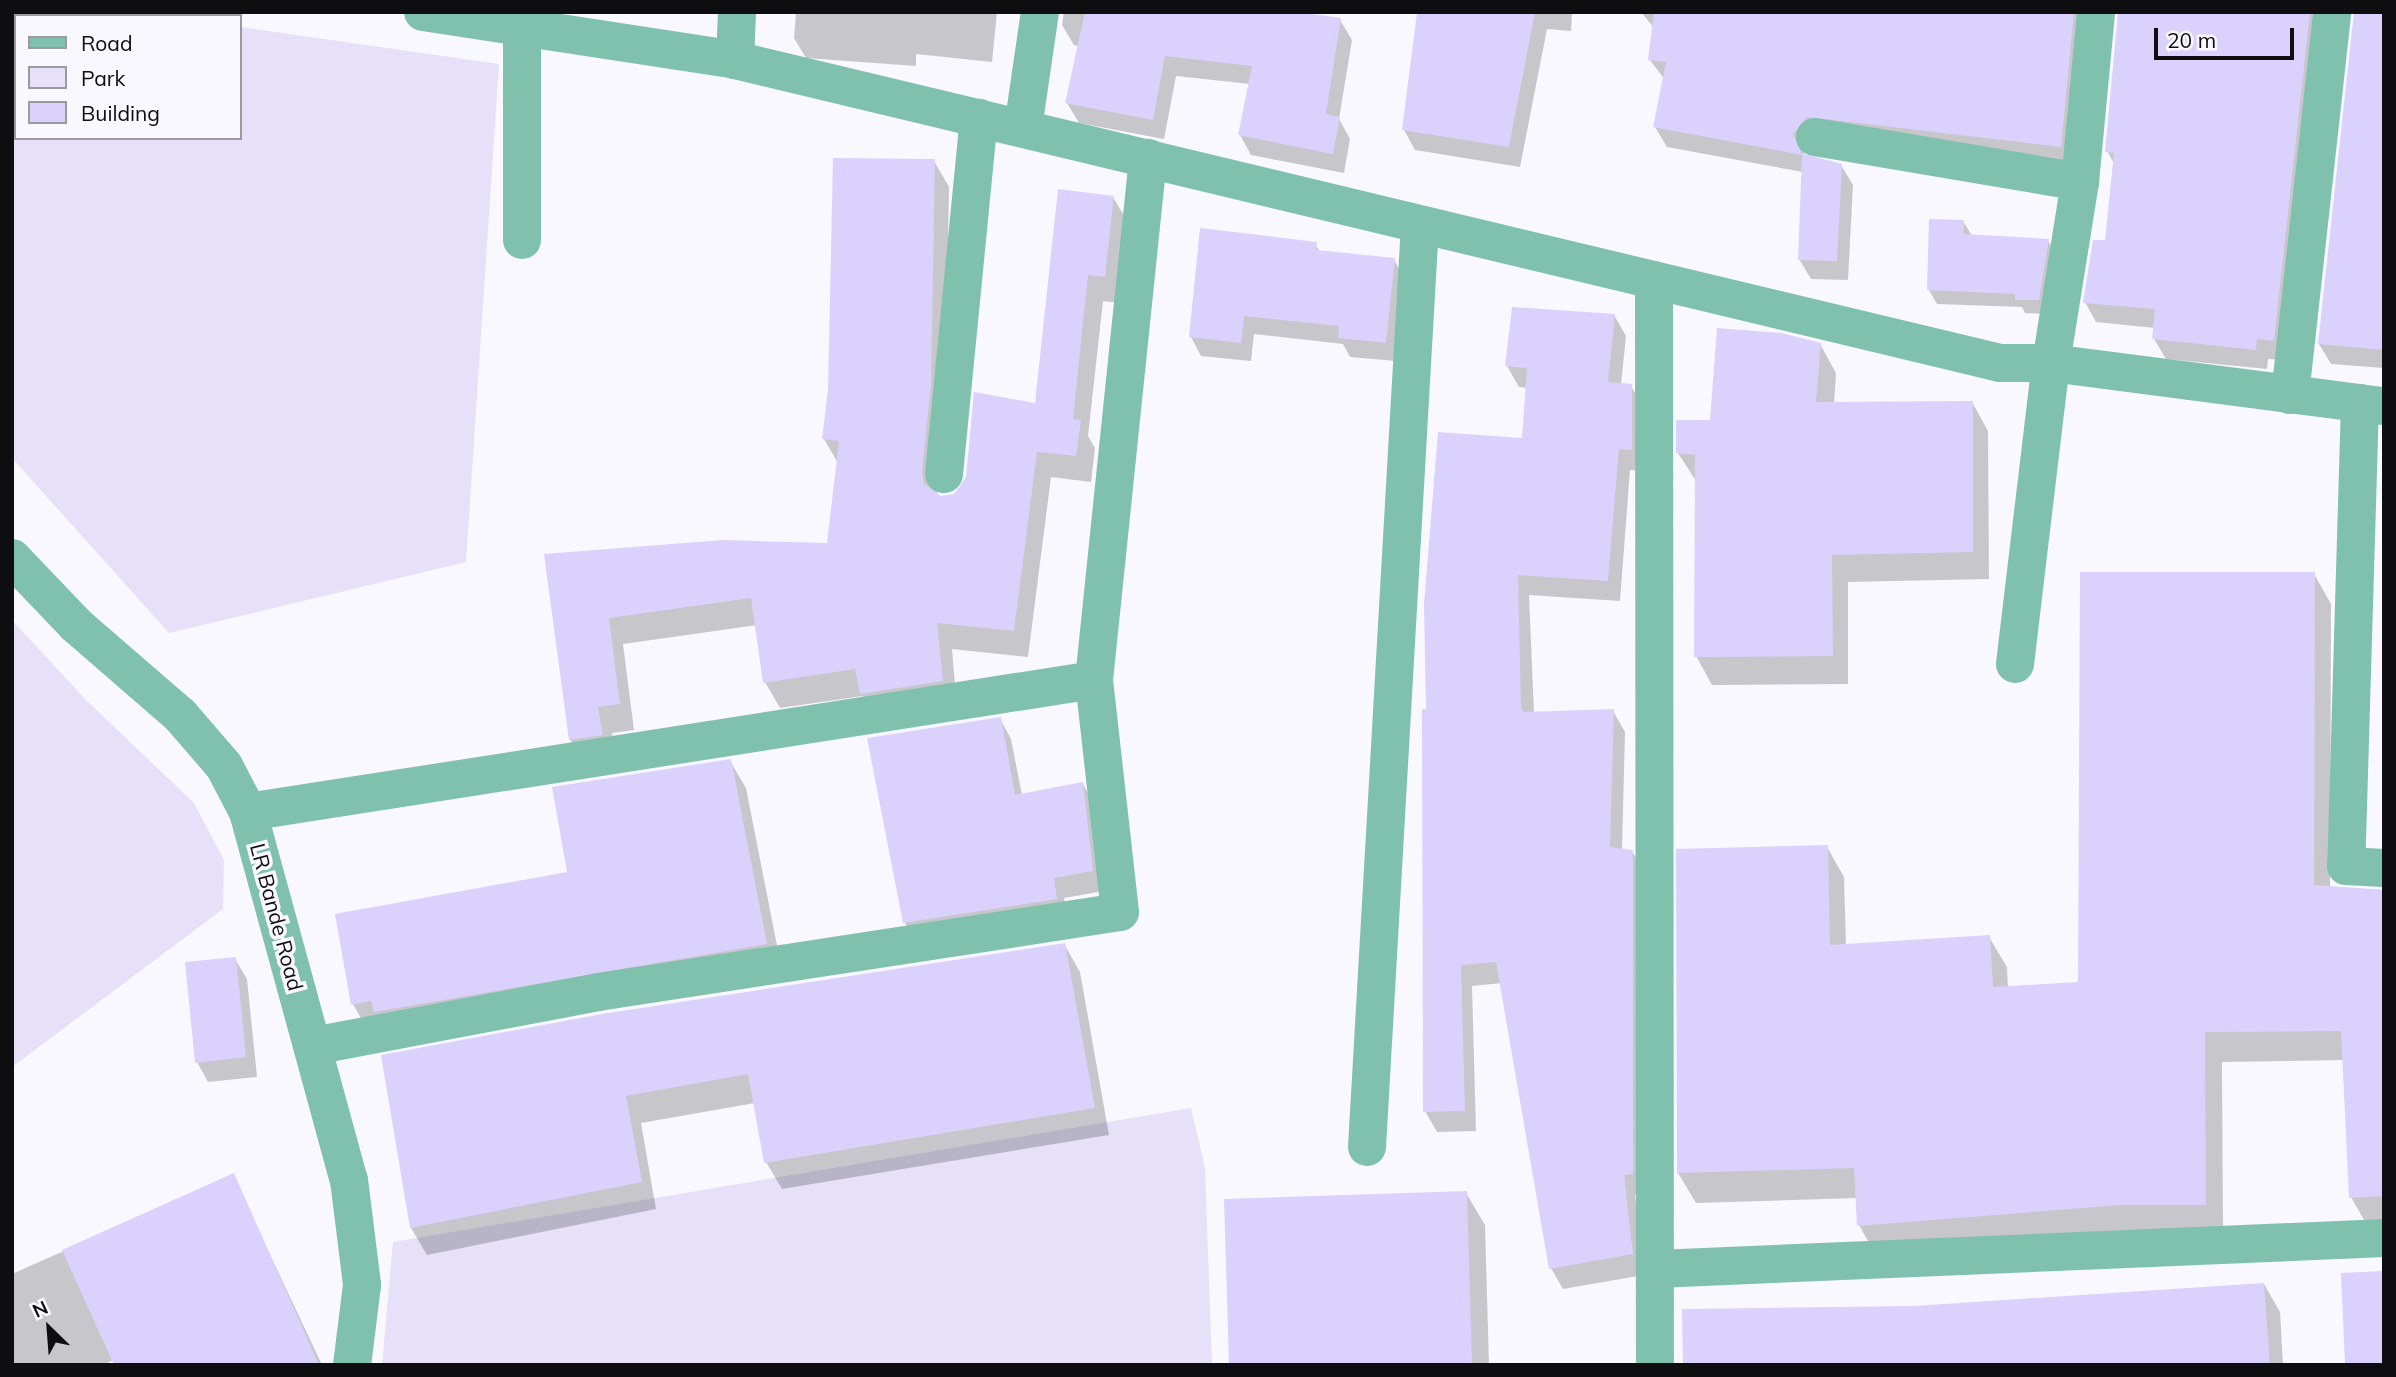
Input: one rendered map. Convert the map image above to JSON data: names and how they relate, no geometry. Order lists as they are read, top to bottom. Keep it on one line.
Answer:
{"streets":{"street":["LR Bande Road"]},"legend":["Road","Park","Building"],"scale_bar":"20 m","north":"top left"}
